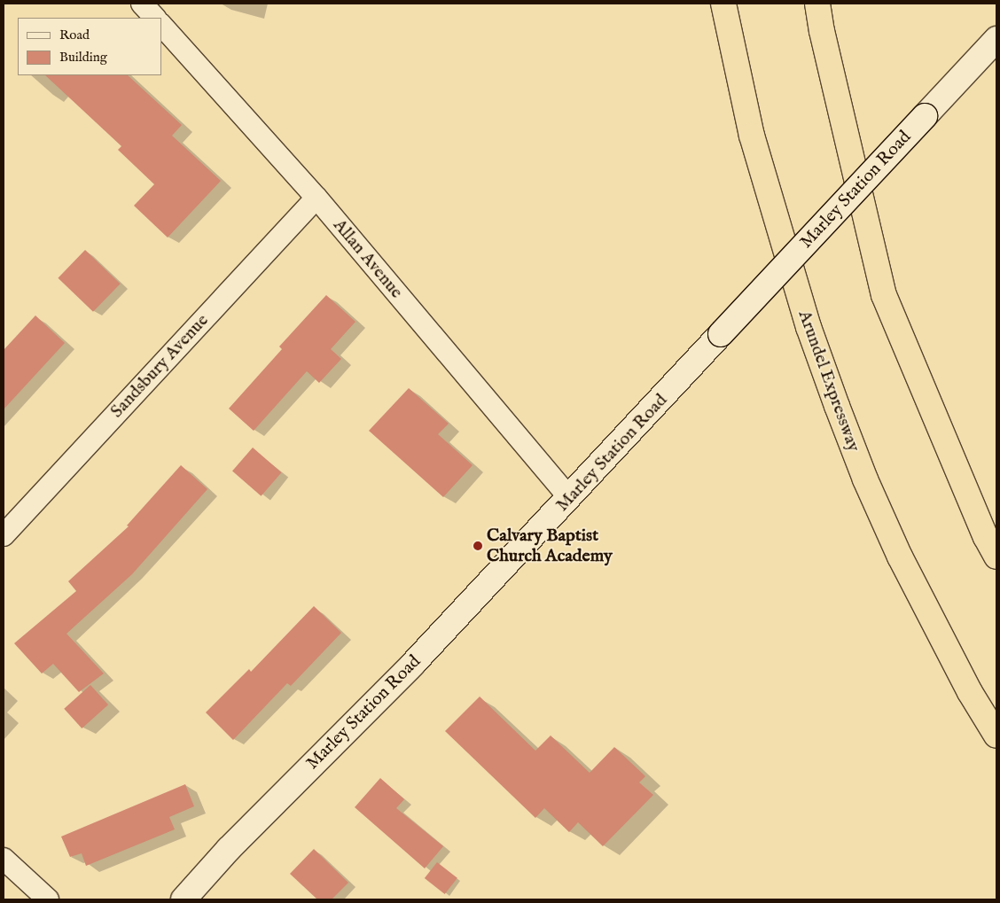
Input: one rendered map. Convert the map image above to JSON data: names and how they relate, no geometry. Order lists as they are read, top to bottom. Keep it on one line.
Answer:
{"streets":{"highway":["Arundel Expressway"],"main road":["Marley Station Road"],"street":["Allan Avenue","Sandsbury Avenue"]},"crossings":[["Marley Station Road","Allan Avenue"],["Allan Avenue","Sandsbury Avenue"]],"places":["Calvary Baptist Church Academy"],"legend":["Road","Building"]}
